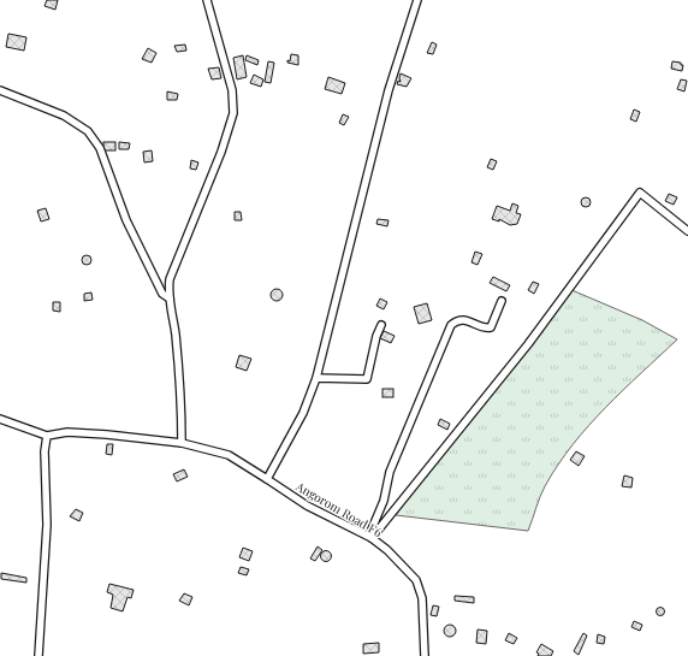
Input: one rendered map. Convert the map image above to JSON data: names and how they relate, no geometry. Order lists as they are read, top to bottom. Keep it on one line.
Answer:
{"streets":{"street":["Angorom Road F6"]}}
